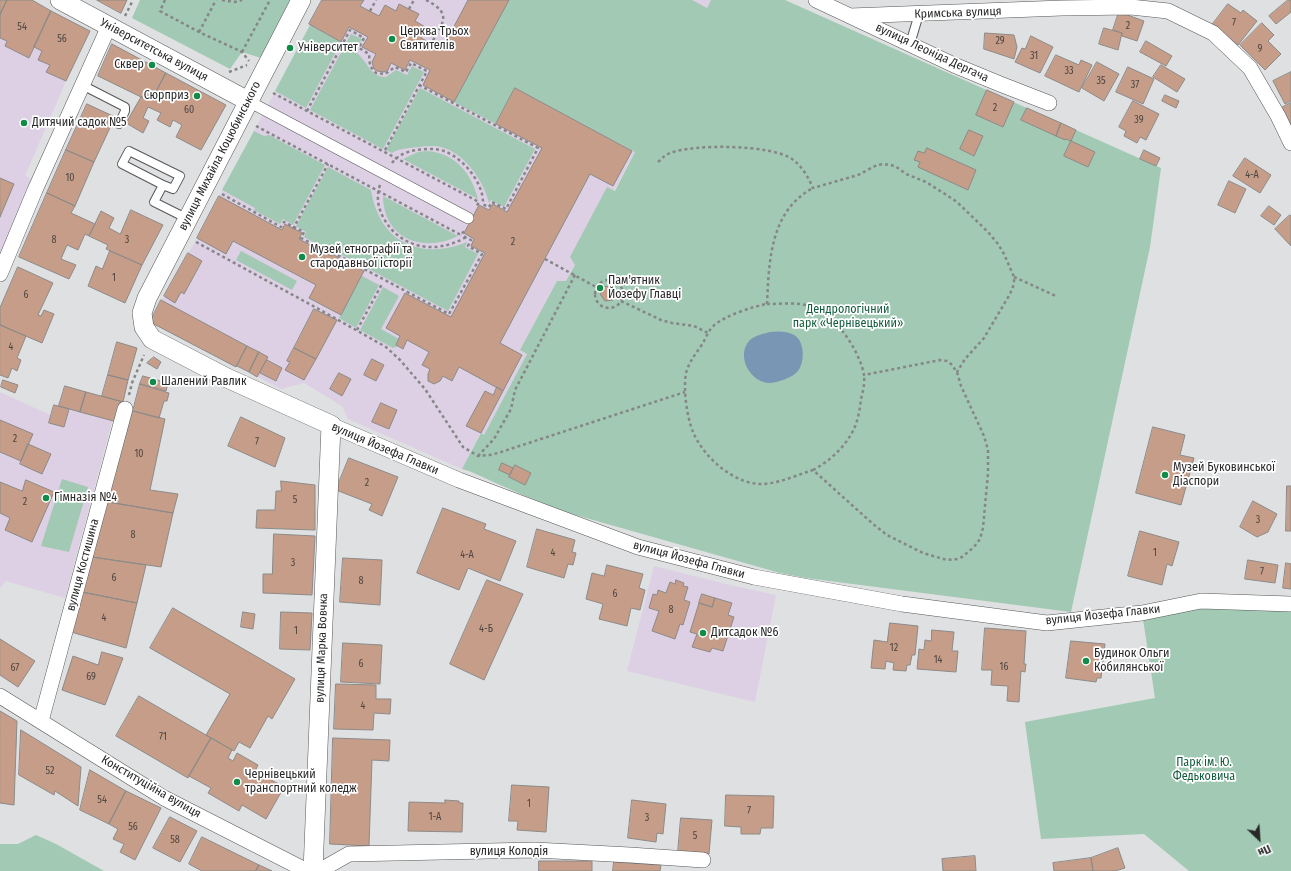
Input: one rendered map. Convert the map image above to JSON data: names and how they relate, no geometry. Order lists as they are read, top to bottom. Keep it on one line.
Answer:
{"streets":{"street":["Кримська вулиця","Університетська вулиця","вулиця Леоніда Дергача","вулиця Михайла Коцюбинського","вулиця Йозефа Главки","вулиця Костишина","вулиця Марка Вовчка","Конституційна вулиця","вулиця Колодія"]},"crossings":[["Кримська вулиця","вулиця Леоніда Дергача"],["Університетська вулиця","вулиця Михайла Коцюбинського"],["вулиця Михайла Коцюбинського","вулиця Йозефа Главки"],["вулиця Йозефа Главки","вулиця Марка Вовчка"],["вулиця Костишина","Конституційна вулиця"]],"parks":["Дендрологічний парк «Чернівецький»","Парк ім. Ю. Федьковича"],"places":["Церква Трьох Святителів","Університет","Сквер","Сюрприз","Дитячий садок №5","Музей етнографії та стародавньої історії","Пам'ятник Йозефу Главці","Шалений Равлик","Музей Буковинської Діаспори","Гімназія №4","Дитсадок №6","Будинок Ольги Кобилянської","Чернівецький транспортний коледж"],"house_numbers":["7","2","54","56","29","9","31","33","35","37","2","60","39","4-А","10","8","3","2","1","6","4","2","7","10","2","5","2","3","8","4","1","4-А","3","7","6","8","6","8","4","4-Б","1","12","14","6","16","67","69","4","71","52","54","1","7","1-А","3","56","5","58"],"north":"bottom right"}
